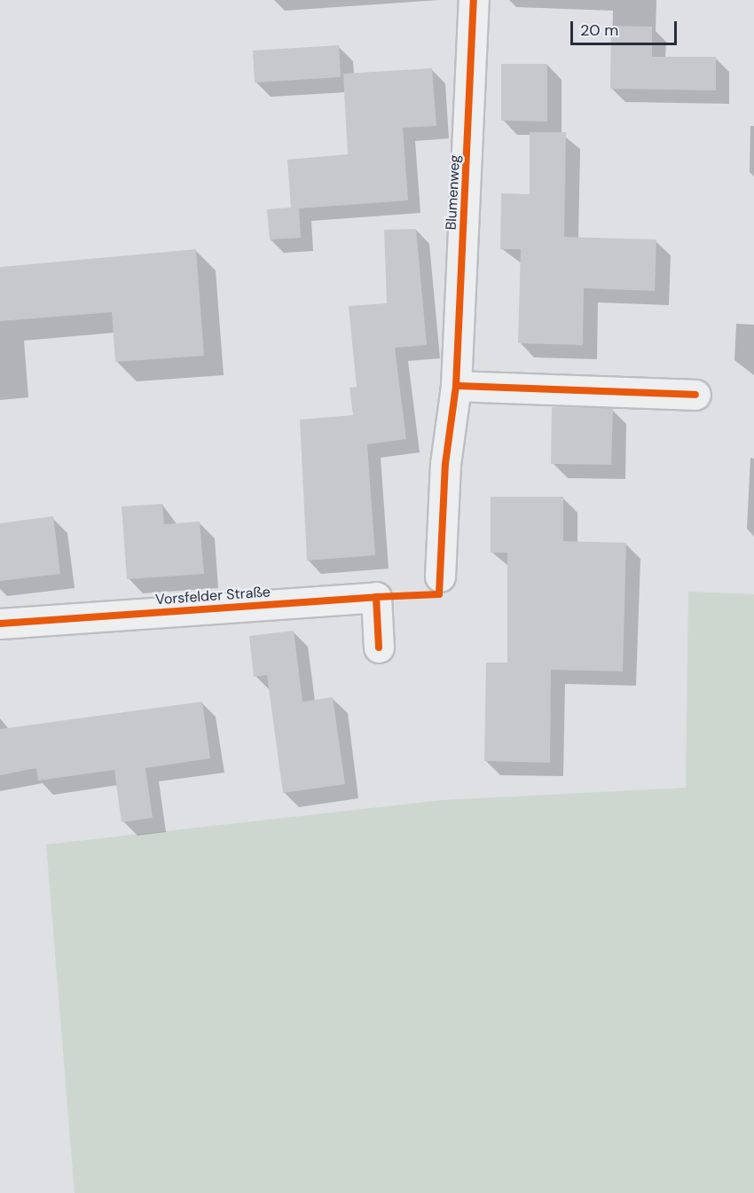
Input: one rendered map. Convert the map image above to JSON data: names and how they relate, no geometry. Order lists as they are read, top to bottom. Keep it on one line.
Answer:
{"streets":{"street":["Blumenweg","Vorsfelder Straße"]},"scale_bar":"20 m"}
